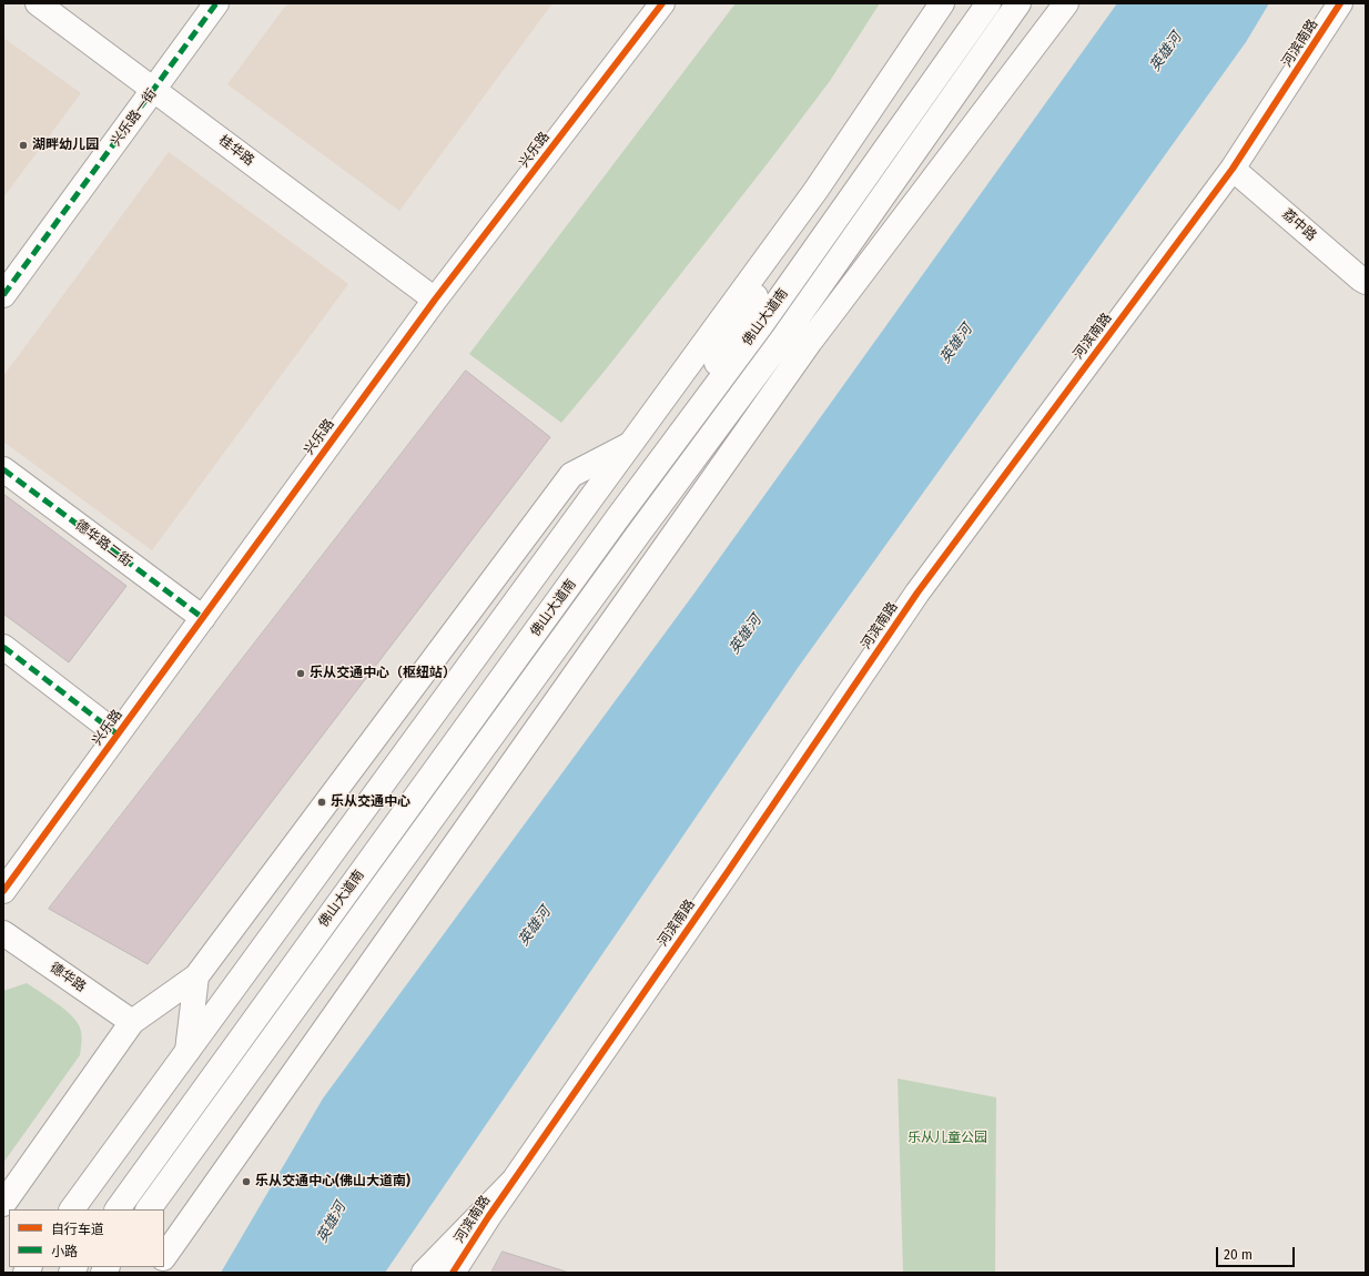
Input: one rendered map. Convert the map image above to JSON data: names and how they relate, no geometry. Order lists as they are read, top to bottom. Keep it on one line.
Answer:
{"streets":{"main road":["河滨南路","兴乐路一街","兴乐路","桂华路","荔中路","佛山大道南","德华路二街","德华路"]},"crossings":[["河滨南路","荔中路"],["兴乐路一街","桂华路"],["兴乐路","桂华路"],["兴乐路","德华路二街"]],"water":["英雄河"],"parks":["乐从儿童公园"],"places":["湖畔幼儿园","乐从交通中心（枢纽站）","乐从交通中心","乐从交通中心(佛山大道南)"],"legend":["自行车道","小路"],"scale_bar":"20 m"}
